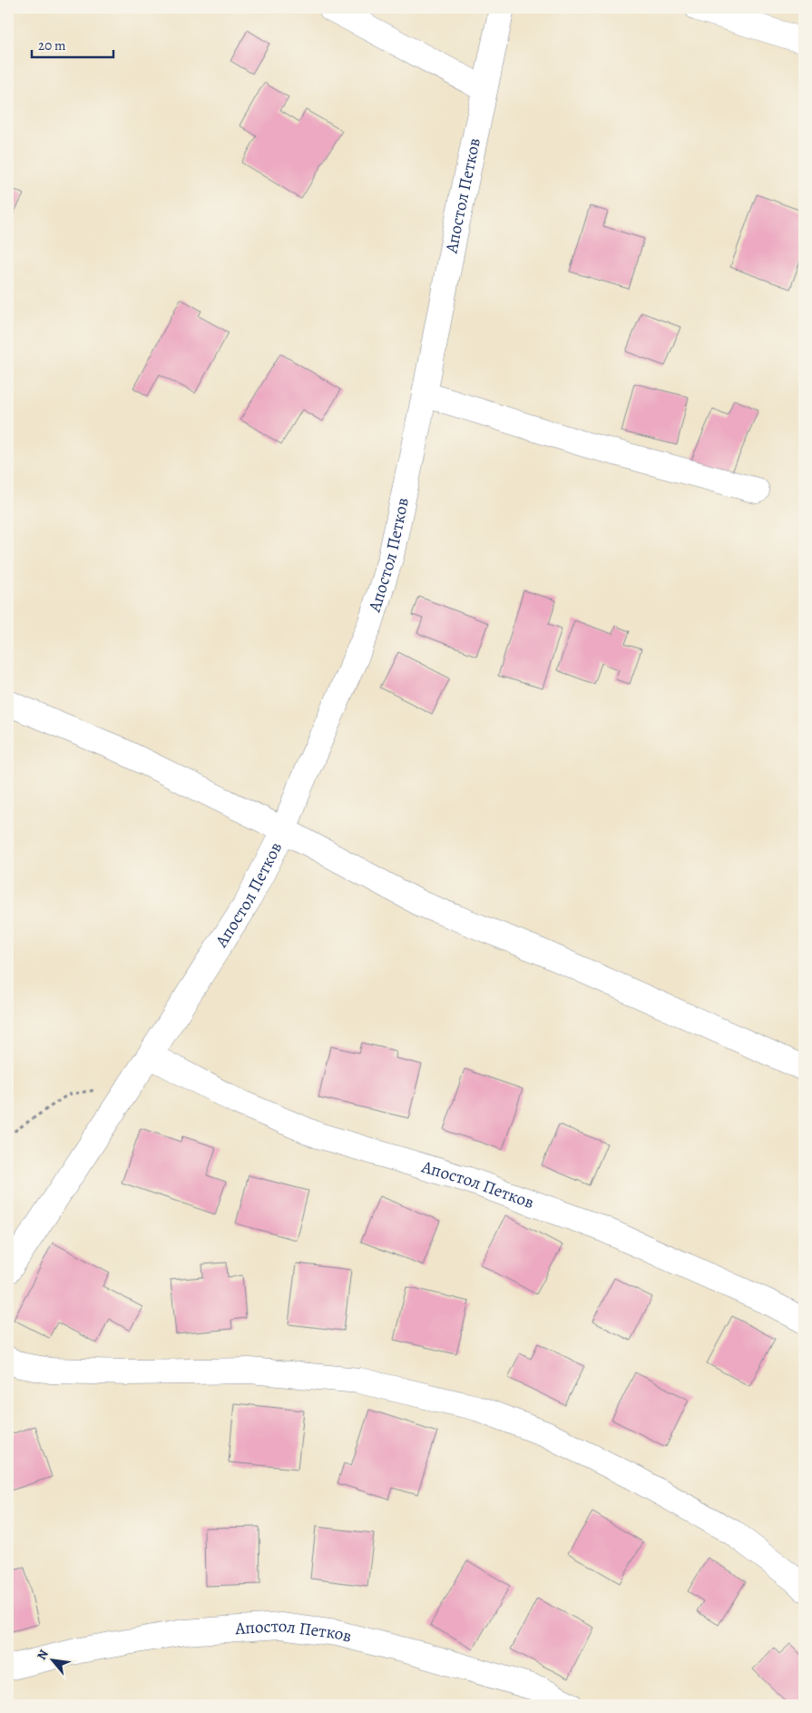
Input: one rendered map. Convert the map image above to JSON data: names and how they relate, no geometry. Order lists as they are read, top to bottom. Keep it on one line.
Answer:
{"streets":{"street":["Апостол Петков"]},"scale_bar":"20 m","north":"top left"}
